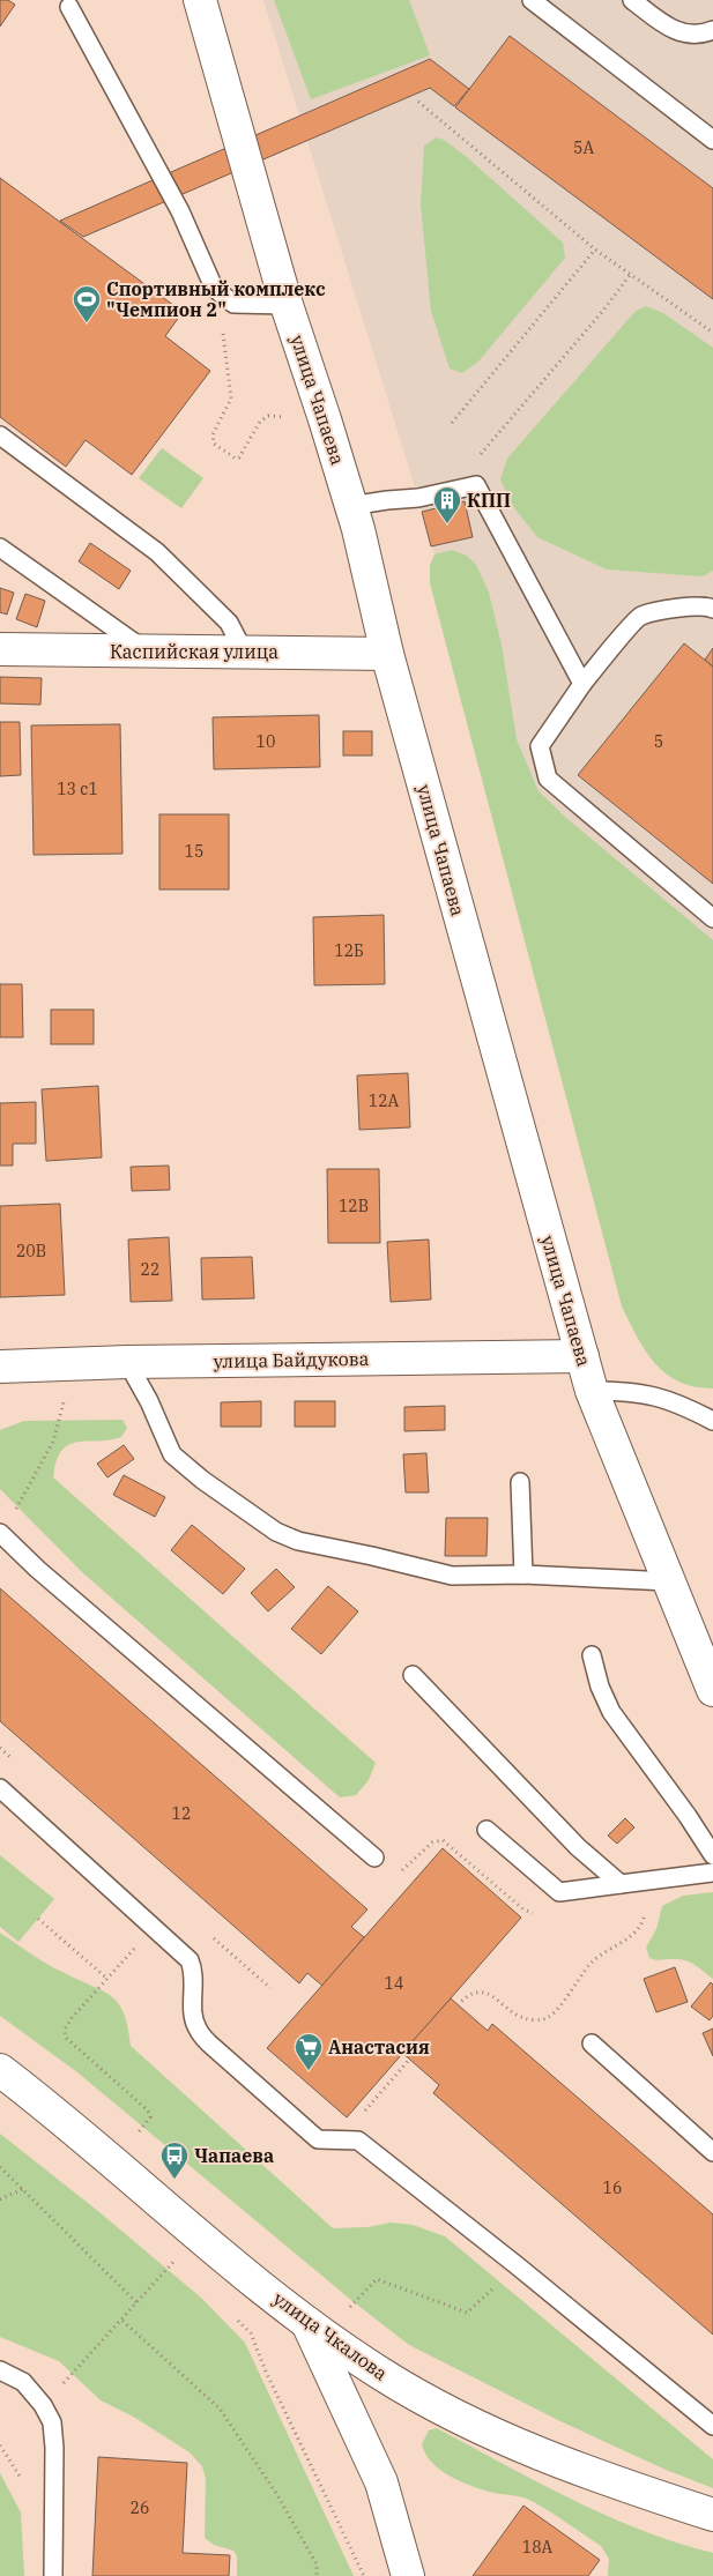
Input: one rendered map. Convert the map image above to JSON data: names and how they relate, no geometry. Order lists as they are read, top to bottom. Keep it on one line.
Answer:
{"streets":{"main road":["улица Чапаева","Каспийская улица","улица Байдукова","улица Чкалова"]},"crossings":[["улица Чапаева","Каспийская улица"],["улица Чапаева","улица Байдукова"]],"places":{"sports":["Спортивный комплекс \"Чемпион 2\""],"building":["КПП"],"supermarket":["Анастасия"],"bus stop":["Чапаева"]},"house_numbers":["5А","10","5","13 с1","15","12Б","12А","12В","20В","22","12","14","16","26","18А"]}
